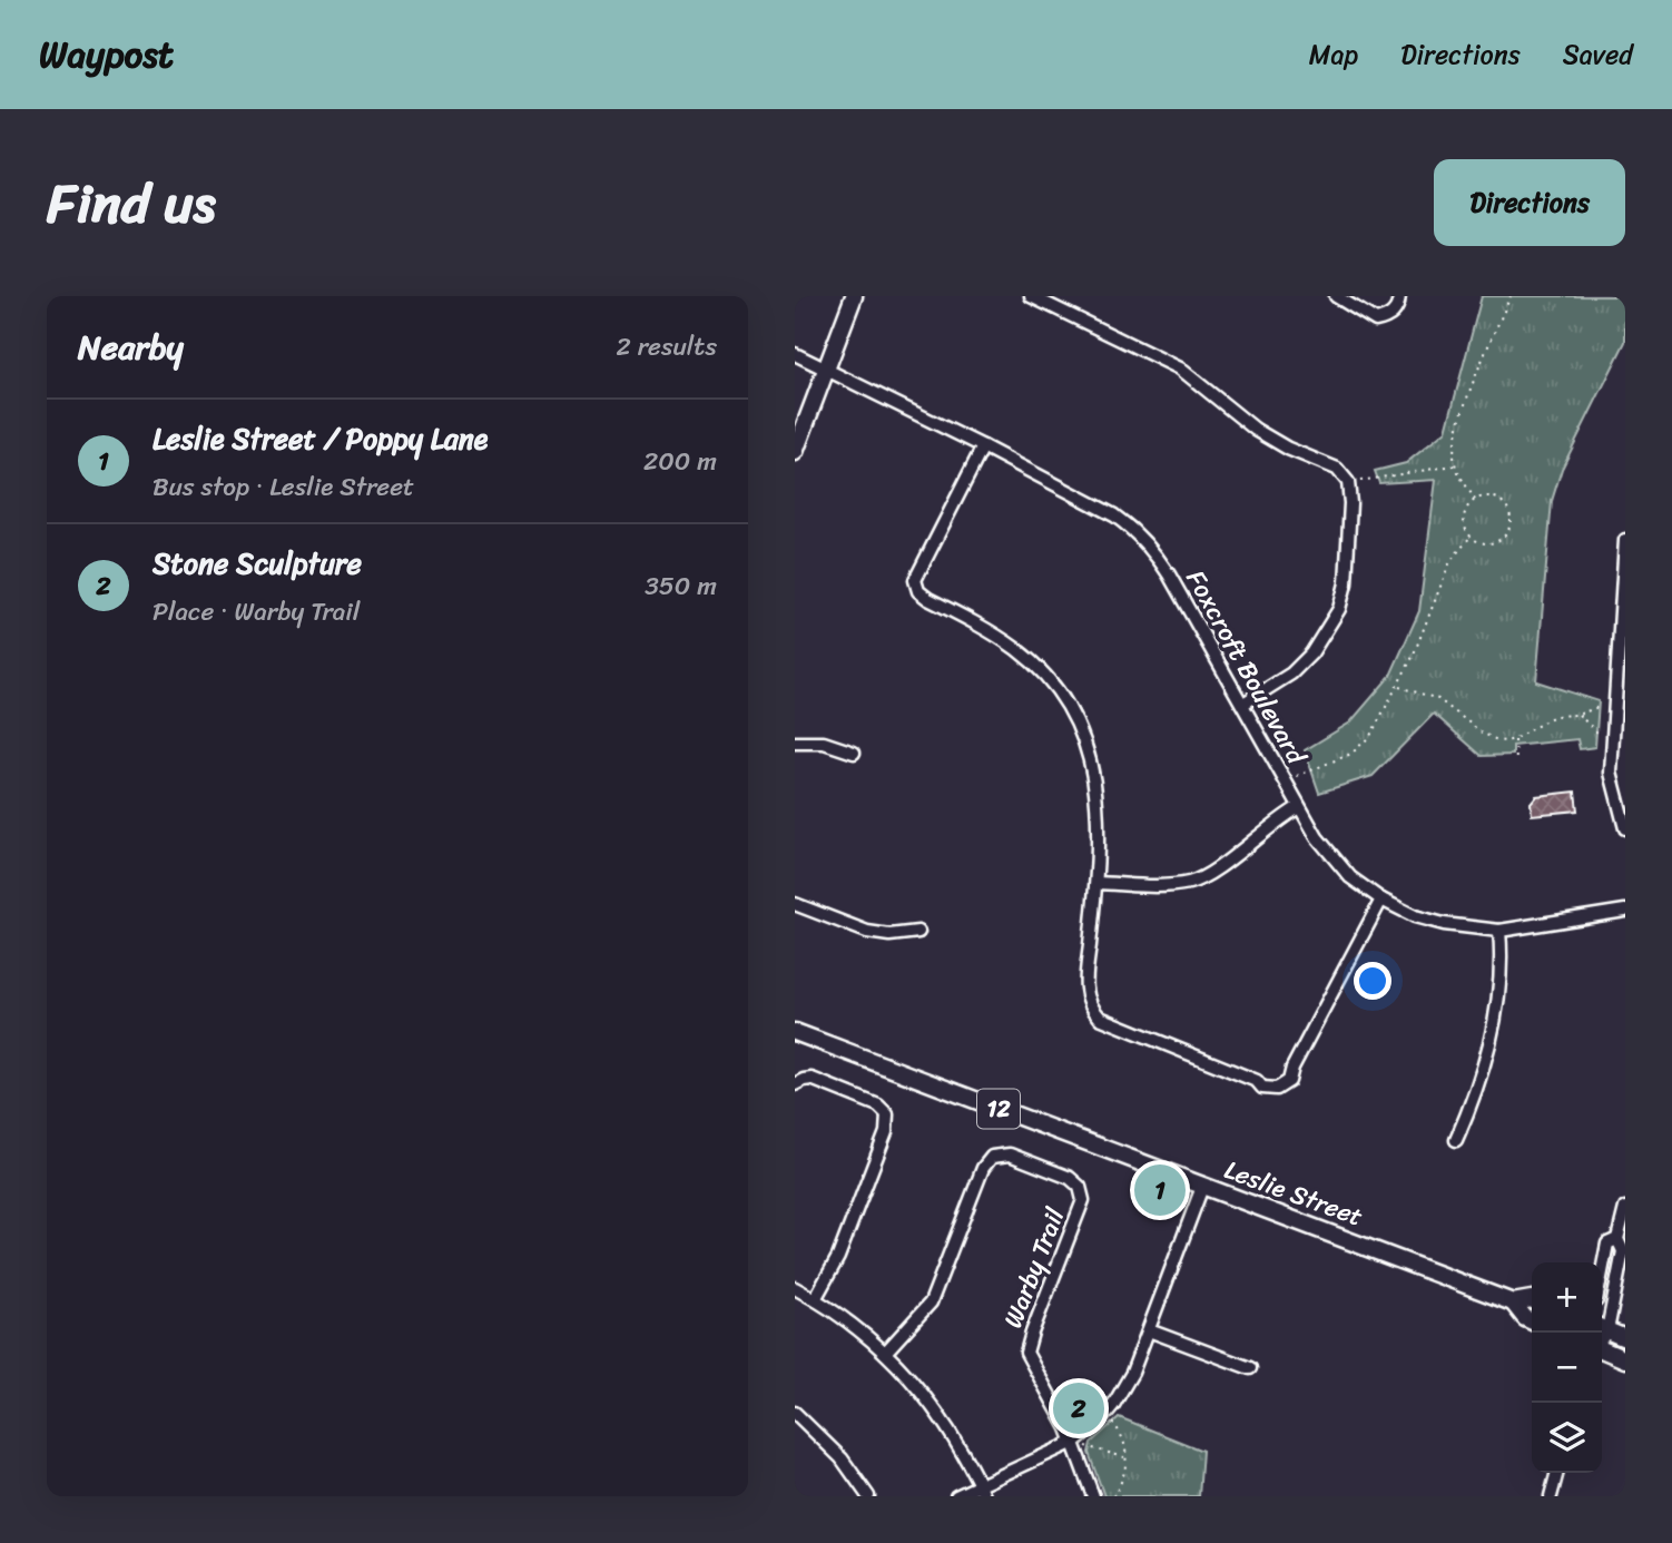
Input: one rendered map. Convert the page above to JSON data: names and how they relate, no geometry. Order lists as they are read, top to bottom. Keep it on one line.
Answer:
{"streets":{"main road":["12","Leslie Street"],"street":["Foxcroft Boulevard","Warby Trail"]},"page":{"header":"Waypost","nav":["Map","Directions","Saved"],"title":"Find us","buttons":"Directions","heading":["Nearby","2 results"],"list":[{"mark":"1","name":"Leslie Street / Poppy Lane","note":"Bus stop · Leslie Street","value":"200 m"},{"mark":"2","name":"Stone Sculpture","note":"Place · Warby Trail","value":"350 m"}],"pins":["1","2"],"map_buttons":["+","−"]}}
